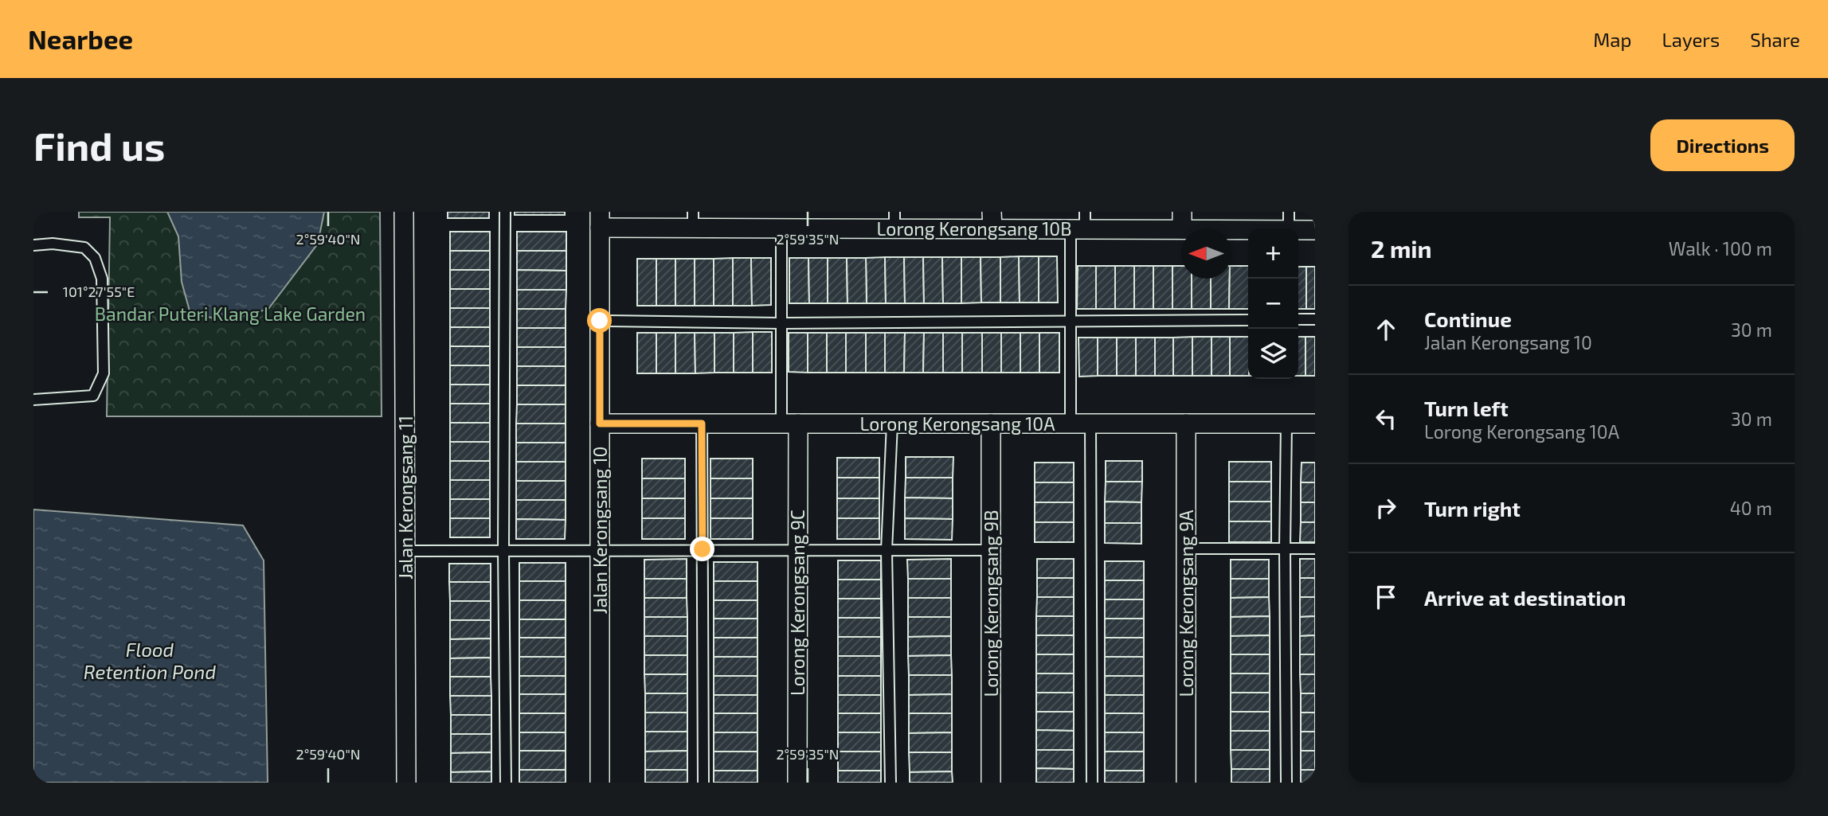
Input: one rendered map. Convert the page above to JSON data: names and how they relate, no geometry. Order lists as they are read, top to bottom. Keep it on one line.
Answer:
{"streets":{"street":["Lorong Kerongsang 10B","Lorong Kerongsang 10A","Jalan Kerongsang 11","Jalan Kerongsang 10","Lorong Kerongsang 9C","Lorong Kerongsang 9B","Lorong Kerongsang 9A"]},"crossings":[["Lorong Kerongsang 10B","Jalan Kerongsang 10"],["Lorong Kerongsang 10A","Jalan Kerongsang 10"],["Lorong Kerongsang 10A","Lorong Kerongsang 9C"],["Lorong Kerongsang 10A","Lorong Kerongsang 9B"],["Lorong Kerongsang 10A","Lorong Kerongsang 9A"]],"water":["Flood Retention Pond"],"parks":["Bandar Puteri Klang Lake Garden"],"north":"left","page":{"header":"Nearbee","nav":["Map","Layers","Share"],"buttons":"Directions","title":"Find us","heading":["2 min","Walk · 100 m"],"map_buttons":["+","−"],"list":[["Continue","Jalan Kerongsang 10","30 m"],["Turn left","Lorong Kerongsang 10A","30 m"],["Turn right","40 m"],"Arrive at destination"]},"coordinates":["2°59'40\"N","2°59'35\"N","101°27'55\"E"]}
